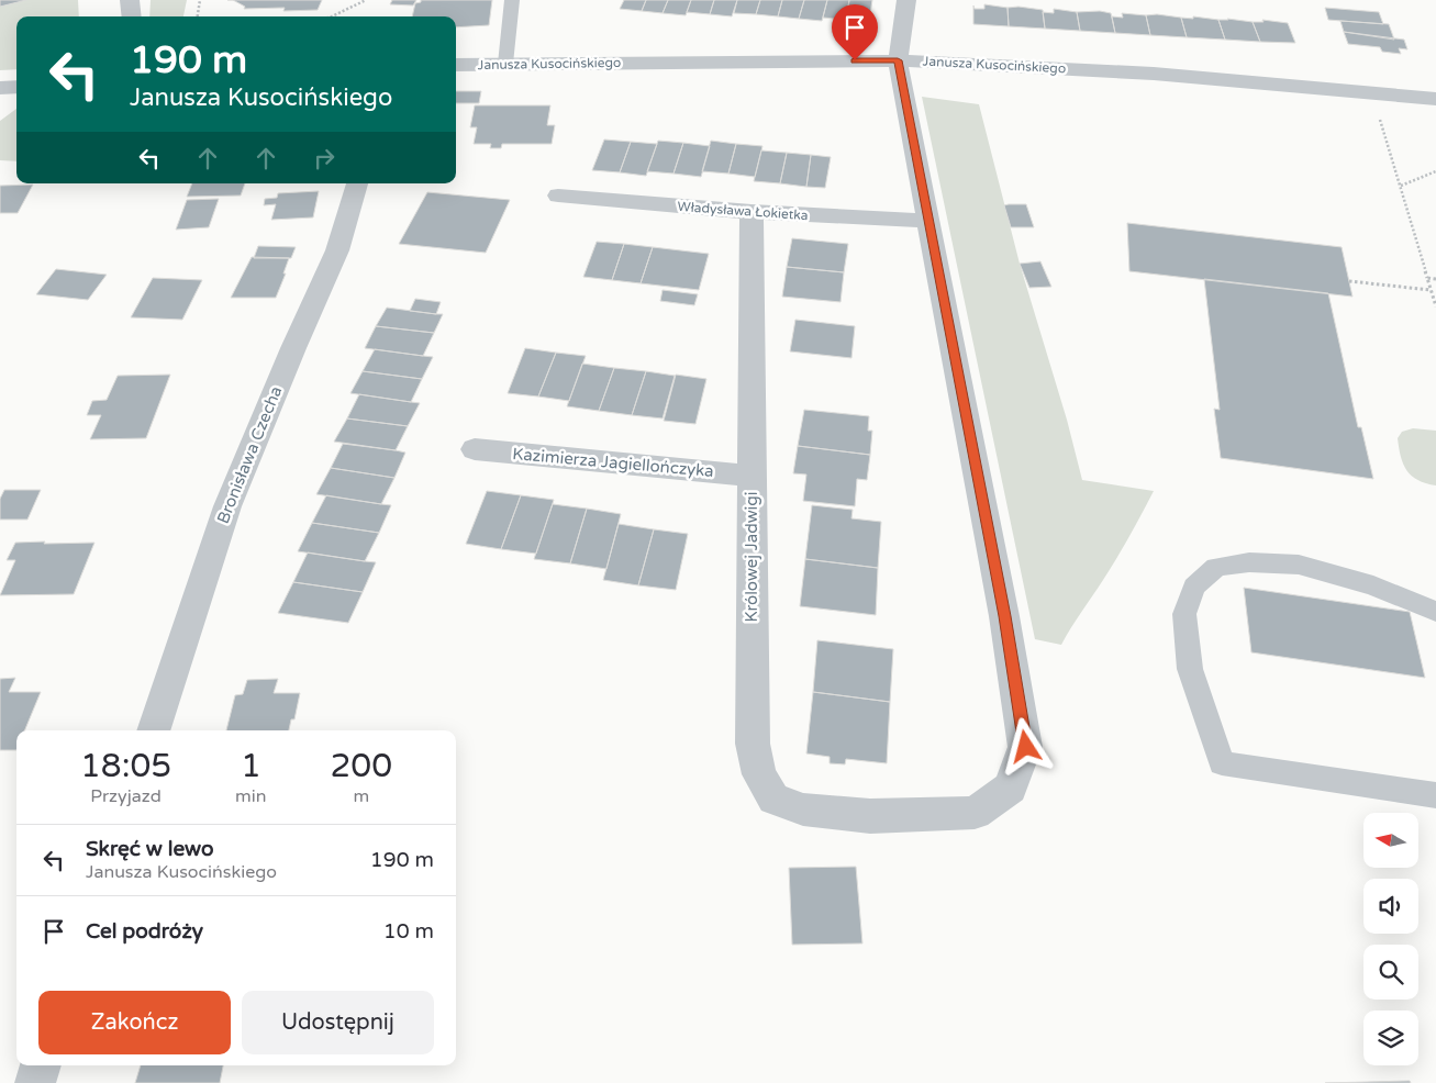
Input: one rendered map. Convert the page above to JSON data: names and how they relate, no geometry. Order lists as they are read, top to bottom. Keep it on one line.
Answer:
{"streets":{"street":["Janusza Kusocińskiego","Władysława Łokietka","Bronisława Czecha","Kazimierza Jagiellończyka","Królowej Jadwigi"]},"crossings":[["Janusza Kusocińskiego","Królowej Jadwigi"],["Władysława Łokietka","Królowej Jadwigi"],["Kazimierza Jagiellończyka","Królowej Jadwigi"]],"north":"left","page":{"turn":["190 m","Janusza Kusocińskiego"],"eta":["18:05","Przyjazd","1","min","200","m"],"list":[{"name":"Skręć w lewo","note":"Janusza Kusocińskiego","value":"190 m"},{"name":"Cel podróży","value":"10 m"}],"buttons":["Zakończ","Udostępnij"]}}
